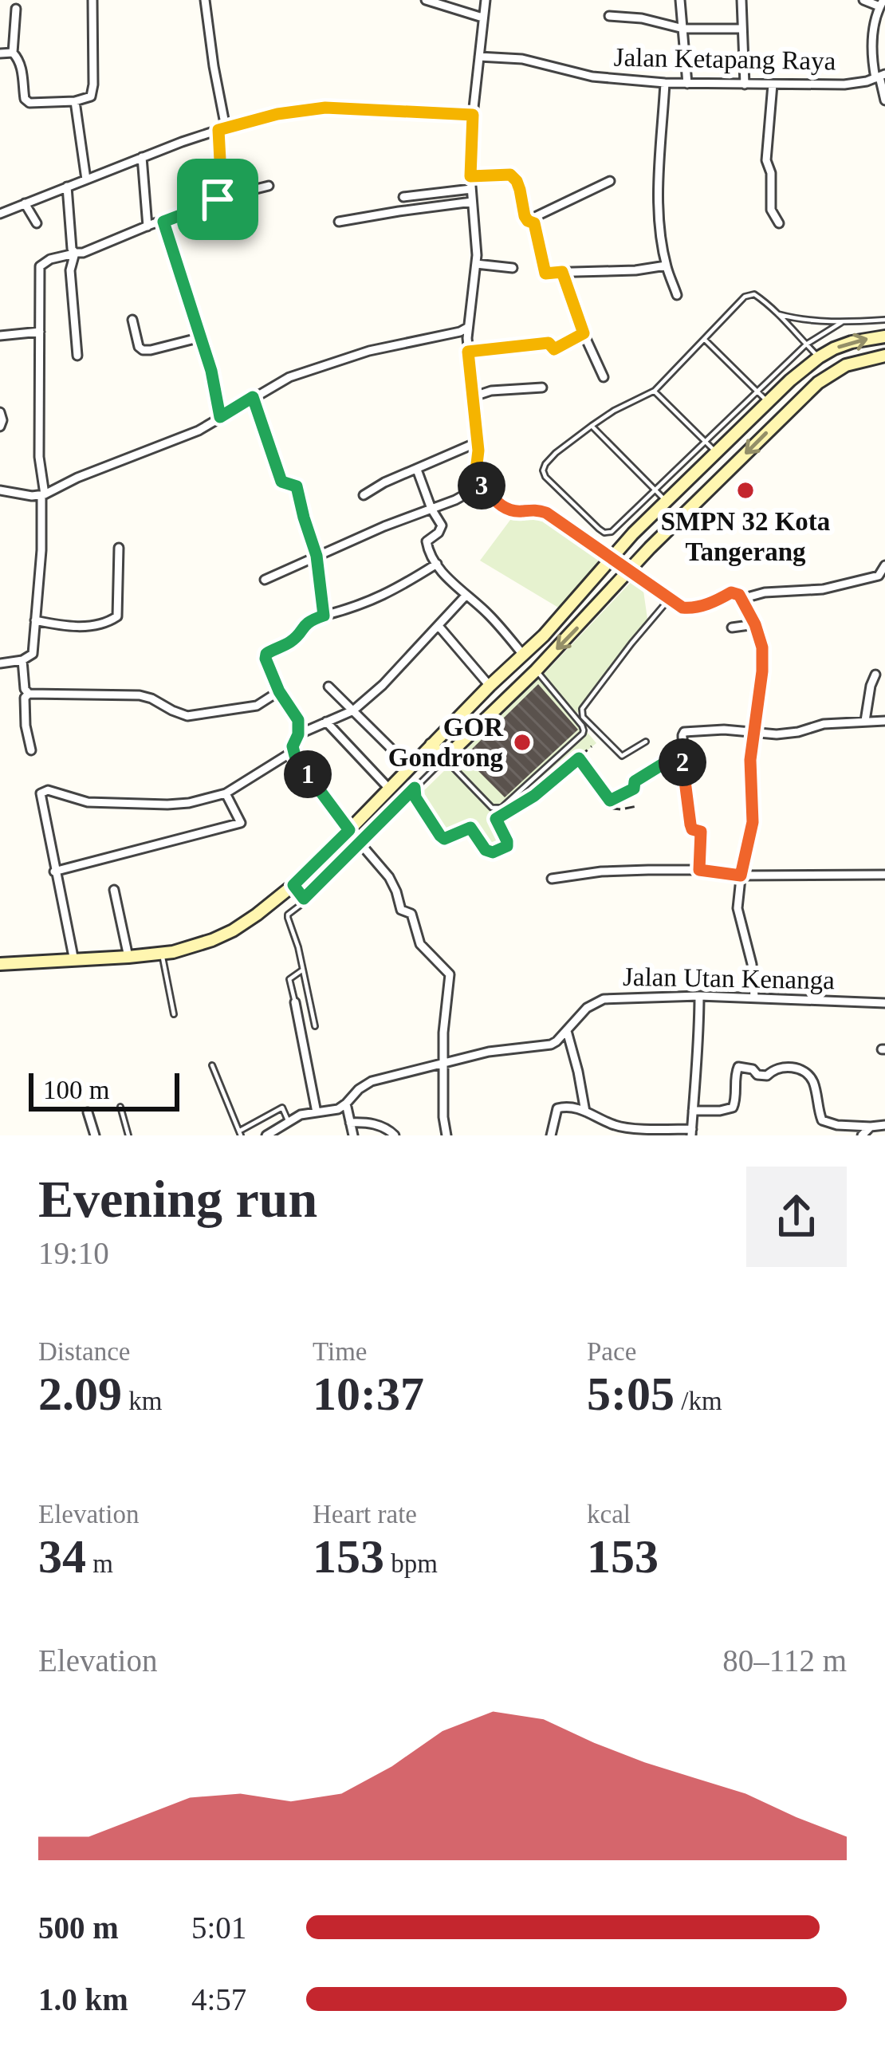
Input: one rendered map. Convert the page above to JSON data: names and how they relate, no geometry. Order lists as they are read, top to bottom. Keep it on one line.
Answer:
{"streets":{"street":["Jalan Ketapang Raya","Jalan Utan Kenanga"]},"places":["SMPN 32 Kota Tangerang","GOR Gondrong"],"scale_bar":"100 m","page":{"pins":["3","2","1"],"scale":"100 m","heading":["Evening run","19:10"],"stats":[["Distance","2.09 km"],["Time","10:37"],["Pace","5:05 /km"],["Elevation","34 m"],["Heart rate","153 bpm"],["kcal","153"]],"chart":["Elevation","80–112 m"],"list":[{"name":"500 m","note":"5:01"},{"name":"1.0 km","note":"4:57"}]}}
